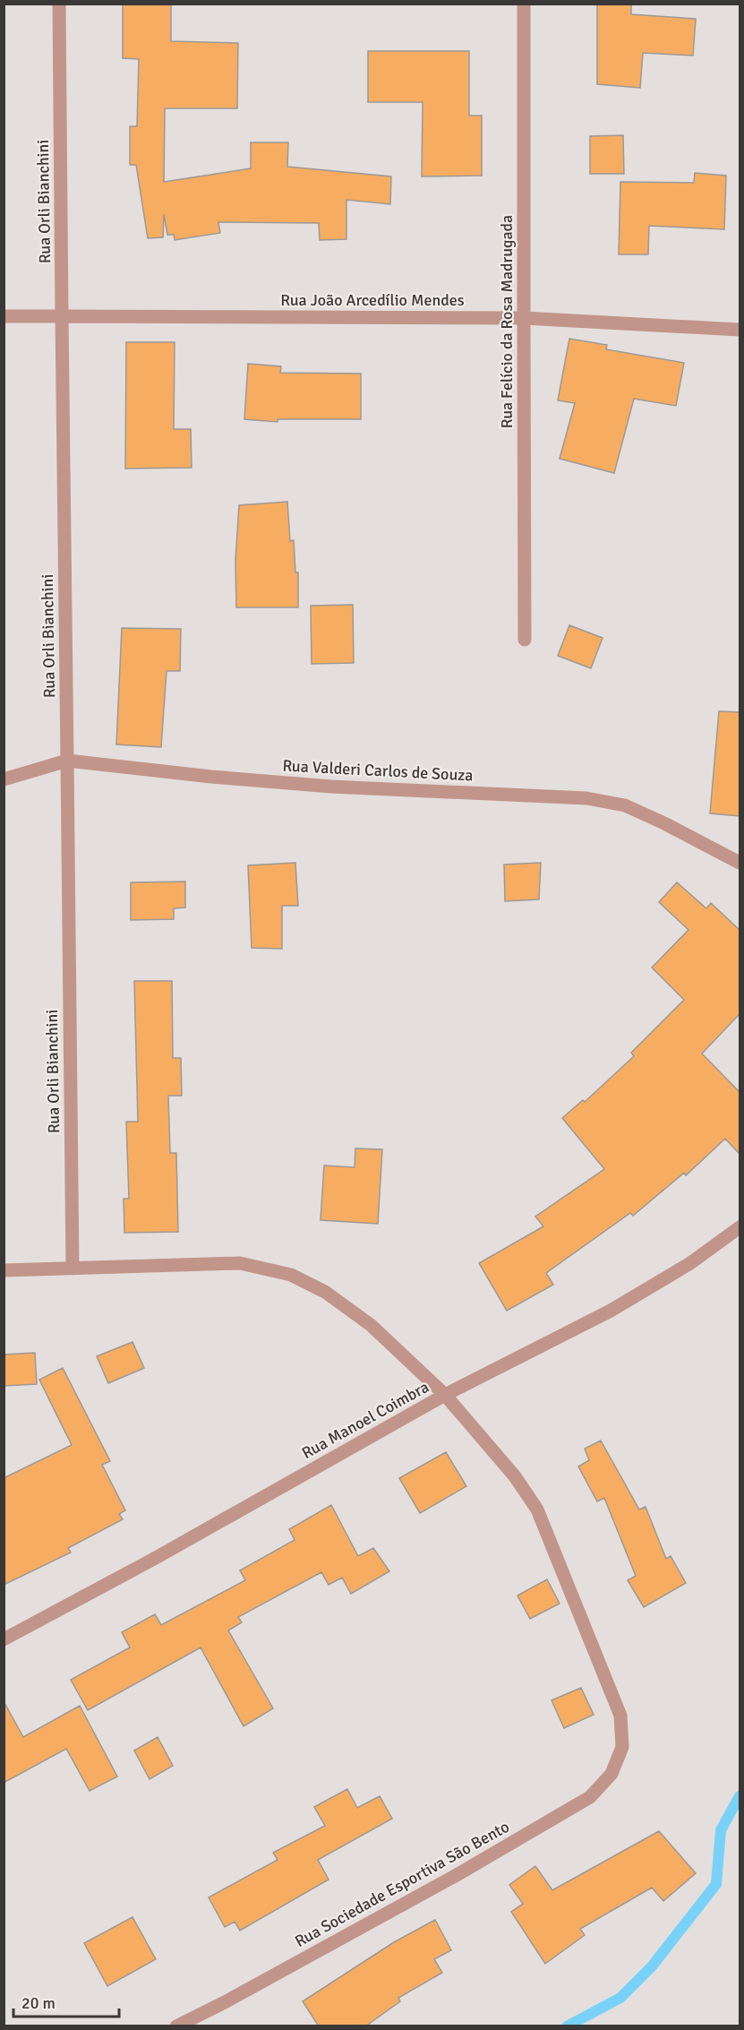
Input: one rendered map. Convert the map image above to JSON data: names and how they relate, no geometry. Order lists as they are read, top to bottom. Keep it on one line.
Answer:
{"streets":{"street":["Rua Orli Bianchini","Rua João Arcedílio Mendes","Rua Felício da Rosa Madrugada","Rua Valderi Carlos de Souza","Rua Manoel Coimbra","Rua Sociedade Esportiva São Bento"]},"crossings":[["Rua Orli Bianchini","Rua João Arcedílio Mendes"],["Rua Orli Bianchini","Rua Valderi Carlos de Souza"],["Rua João Arcedílio Mendes","Rua Felício da Rosa Madrugada"],["Rua Manoel Coimbra","Rua Sociedade Esportiva São Bento"]],"scale_bar":"20 m"}
